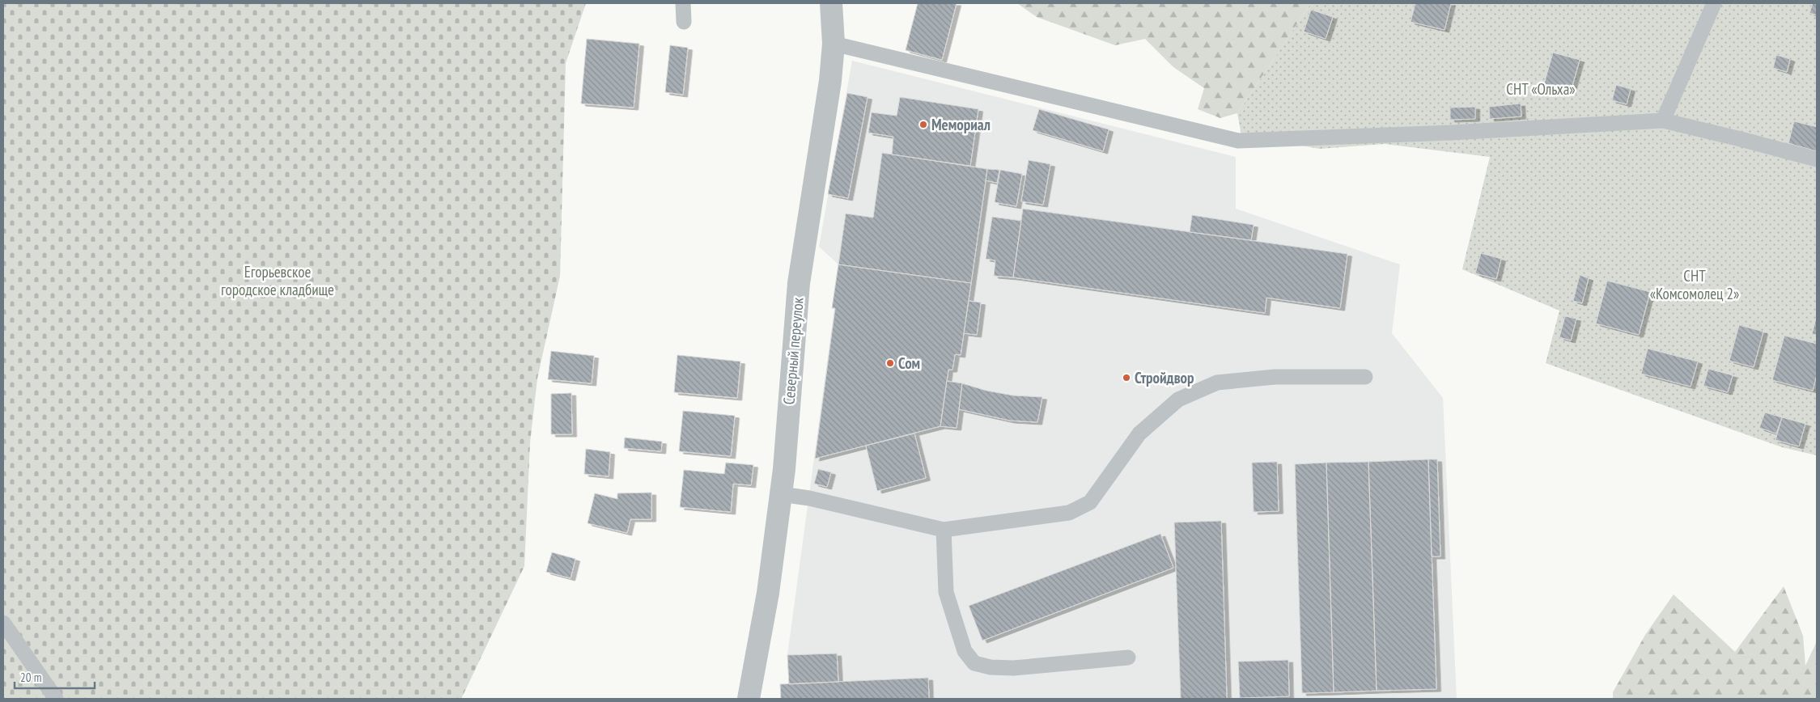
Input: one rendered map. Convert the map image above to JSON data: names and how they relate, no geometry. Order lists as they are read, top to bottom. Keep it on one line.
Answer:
{"streets":{"street":["Северный переулок"]},"parks":["СНТ «Ольха»","Егорьевское городское кладбище","СНТ «Комсомолец 2»"],"places":["Мемориал","Сом","Стройдвор"],"scale_bar":"20 m"}
